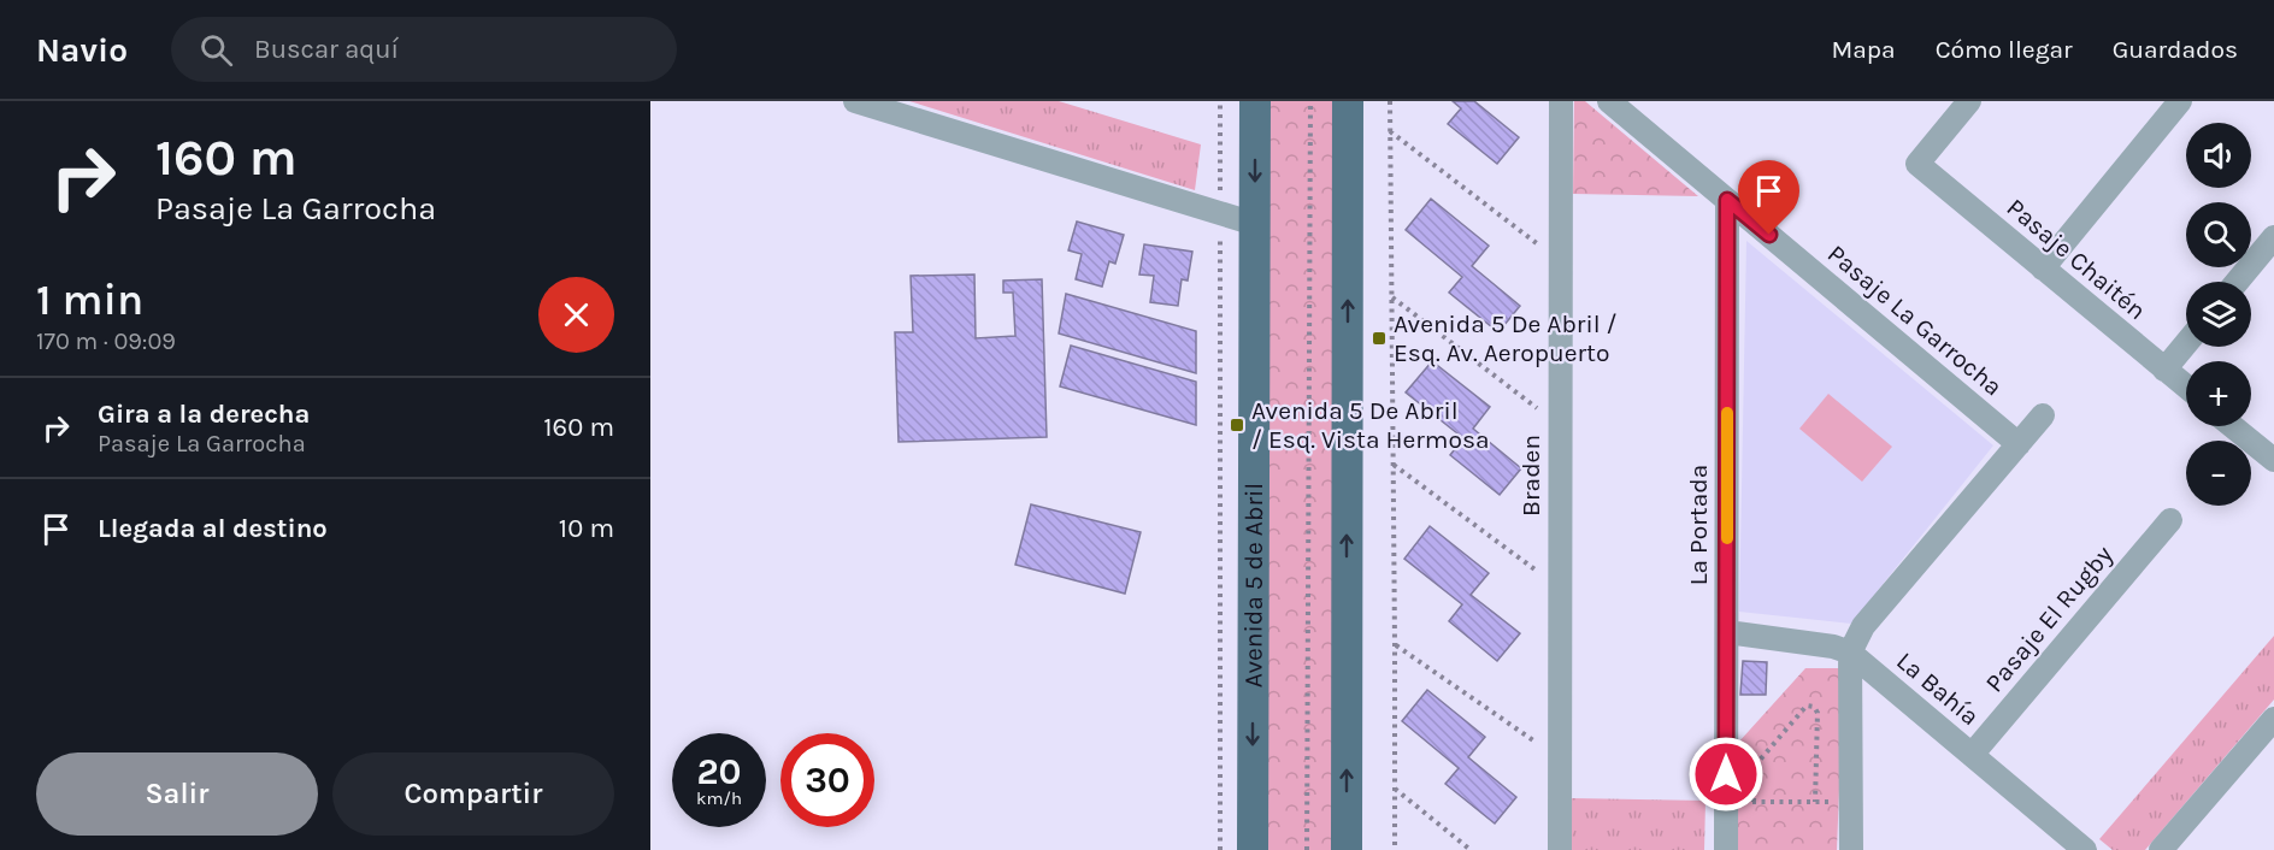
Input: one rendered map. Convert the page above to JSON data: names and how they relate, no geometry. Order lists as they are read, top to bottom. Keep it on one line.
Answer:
{"streets":{"main road":["Avenida 5 de Abril"],"street":["Pasaje Chaitén","Pasaje La Garrocha","Braden","La Portada","Pasaje El Rugby","La Bahía"]},"crossings":[["Pasaje La Garrocha","La Portada"],["La Portada","La Bahía"],["Pasaje El Rugby","La Bahía"]],"places":{"transit":["Avenida 5 De Abril / Esq. Av. Aeropuerto","Avenida 5 De Abril / Esq. Vista Hermosa"]},"page":{"header":"Navio","search":"Buscar aquí","nav":["Mapa","Cómo llegar","Guardados"],"turn":["160 m","Pasaje La Garrocha"],"map_buttons":["+","−"],"heading":["1 min","170 m · 09:09"],"list":[{"name":"Gira a la derecha","note":"Pasaje La Garrocha","value":"160 m"},{"name":"Llegada al destino","value":"10 m"}],"speed":"20 km/h","limit":"30","buttons":["Salir","Compartir"]}}
